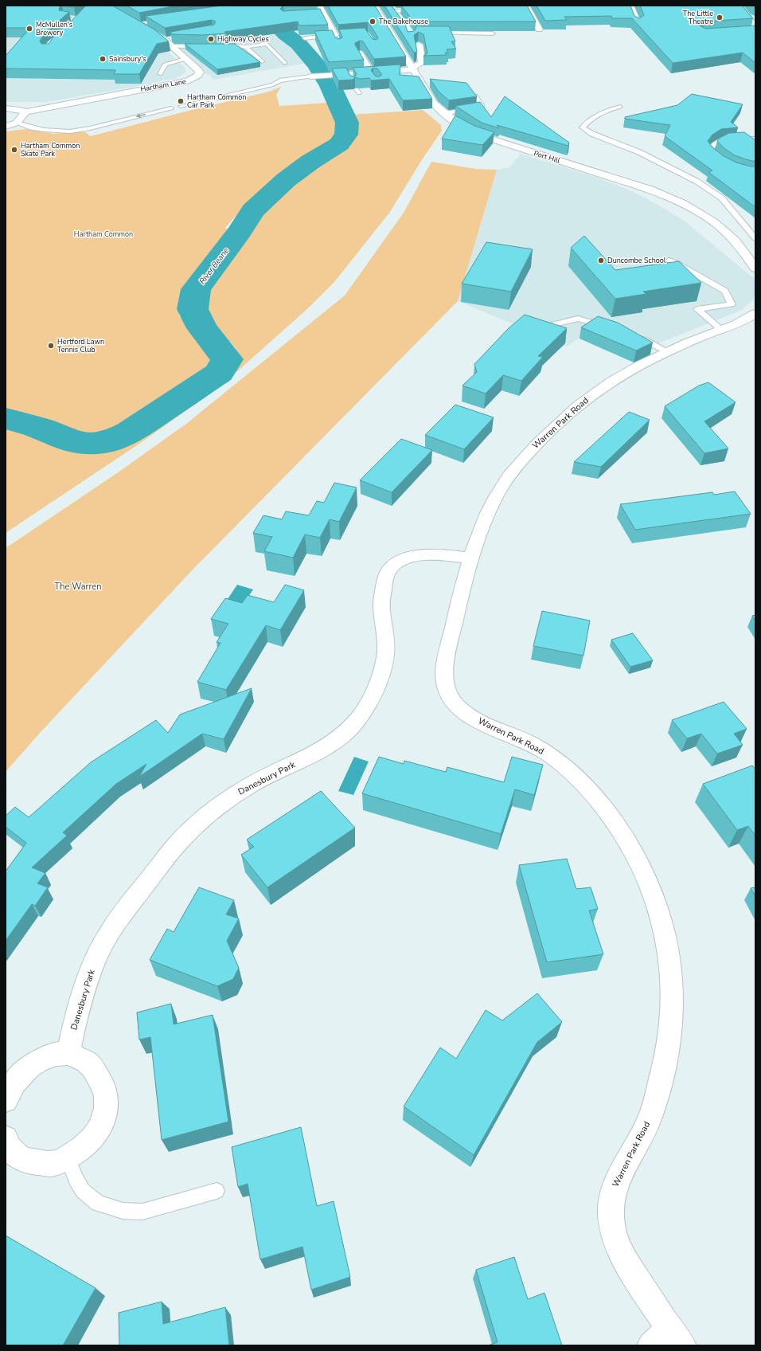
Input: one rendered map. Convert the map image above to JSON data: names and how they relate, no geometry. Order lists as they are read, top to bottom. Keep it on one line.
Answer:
{"streets":{"street":["Hartham Lane","Port Hill","Warren Park Road","Danesbury Park"]},"crossings":[["Warren Park Road","Danesbury Park"]],"water":["River Beane"],"parks":["Hartham Common","The Warren"],"places":["The Little Theatre","The Bakehouse","McMullen's Brewery","Highway Cycles","Sainsbury's","Hartham Common Car Park","Hartham Common Skate Park","Duncombe School","Hertford Lawn Tennis Club"]}
